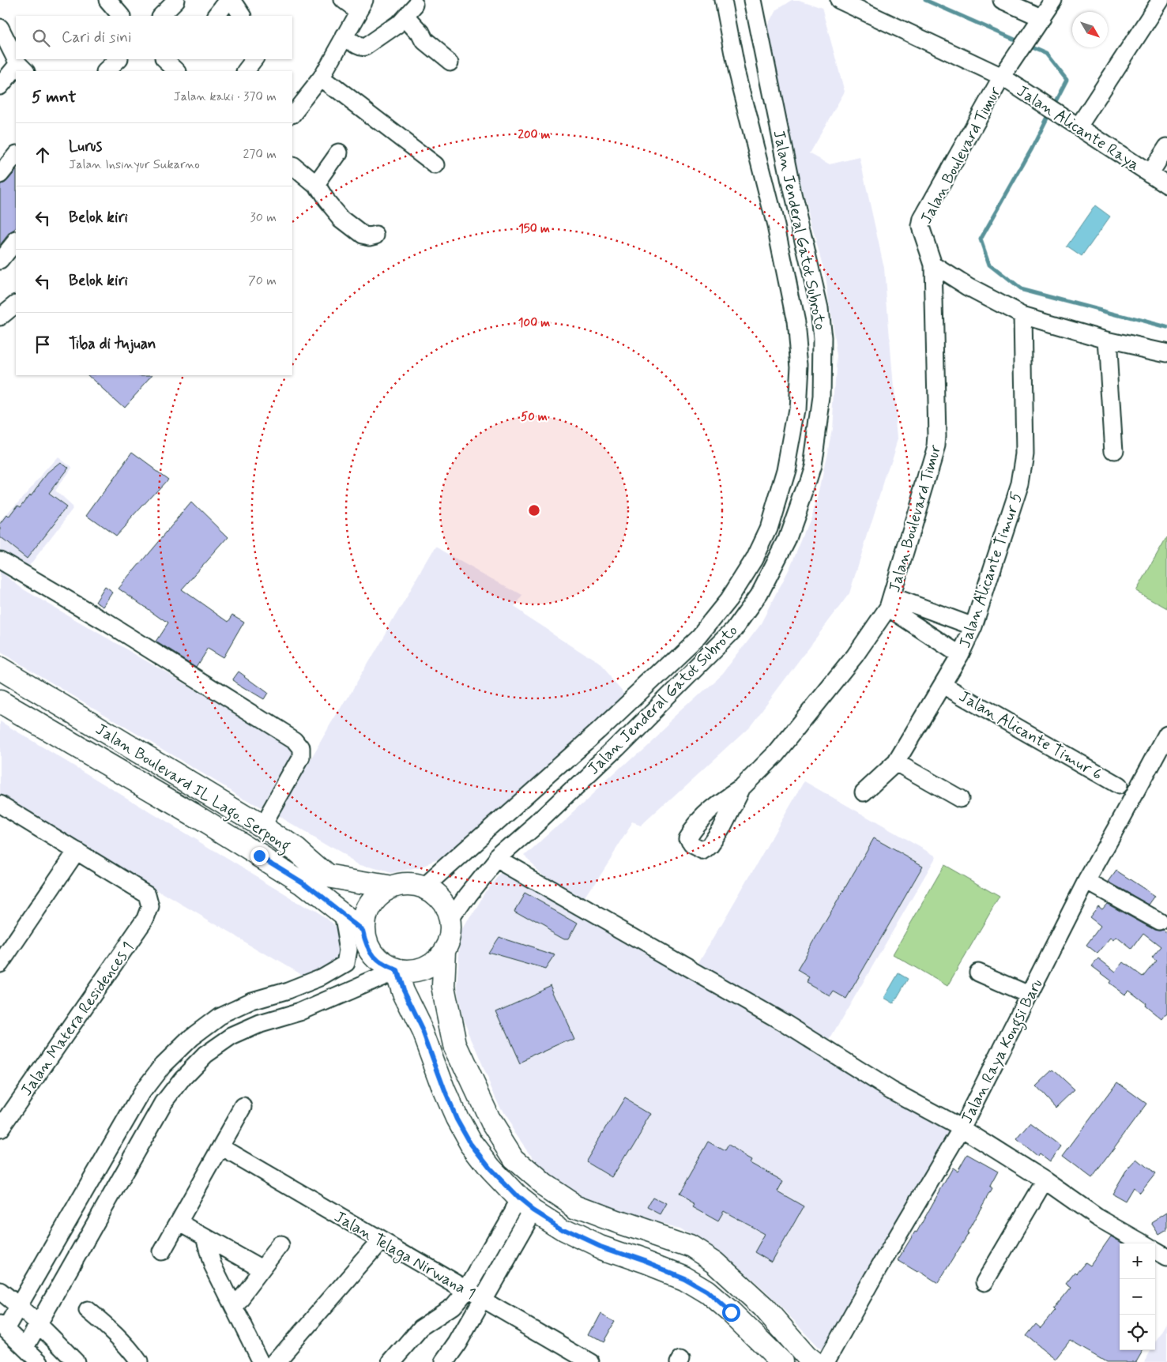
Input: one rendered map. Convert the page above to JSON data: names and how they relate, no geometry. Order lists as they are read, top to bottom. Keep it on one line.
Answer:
{"streets":{"main road":["Jalan Boulevard IL Lago. Serpong"],"street":["Jalan Alicante Raya","Jalan Boulevard Timur","Jalan Jenderal Gatot Subroto","Jalan Alicante Timur 5","Jalan Alicante Timur 6","Jalan Matera Residences 1","Jalan Raya Kongsi Baru","Jalan Telaga Nirwana 1"]},"crossings":[["Jalan Alicante Raya","Jalan Boulevard Timur"],["Jalan Jenderal Gatot Subroto","Jalan Boulevard IL Lago. Serpong"],["Jalan Alicante Timur 5","Jalan Alicante Timur 6"]],"north":"bottom right","page":{"search":"Cari di sini","heading":["5 mnt","Jalan kaki · 370 m"],"list":[["Lurus","Jalan Insinyur Sukarno","270 m"],["Belok kiri","30 m"],["Belok kiri","70 m"],"Tiba di tujuan"],"map_buttons":["+","−"]},"rings":["200 m","150 m","100 m","50 m"]}
